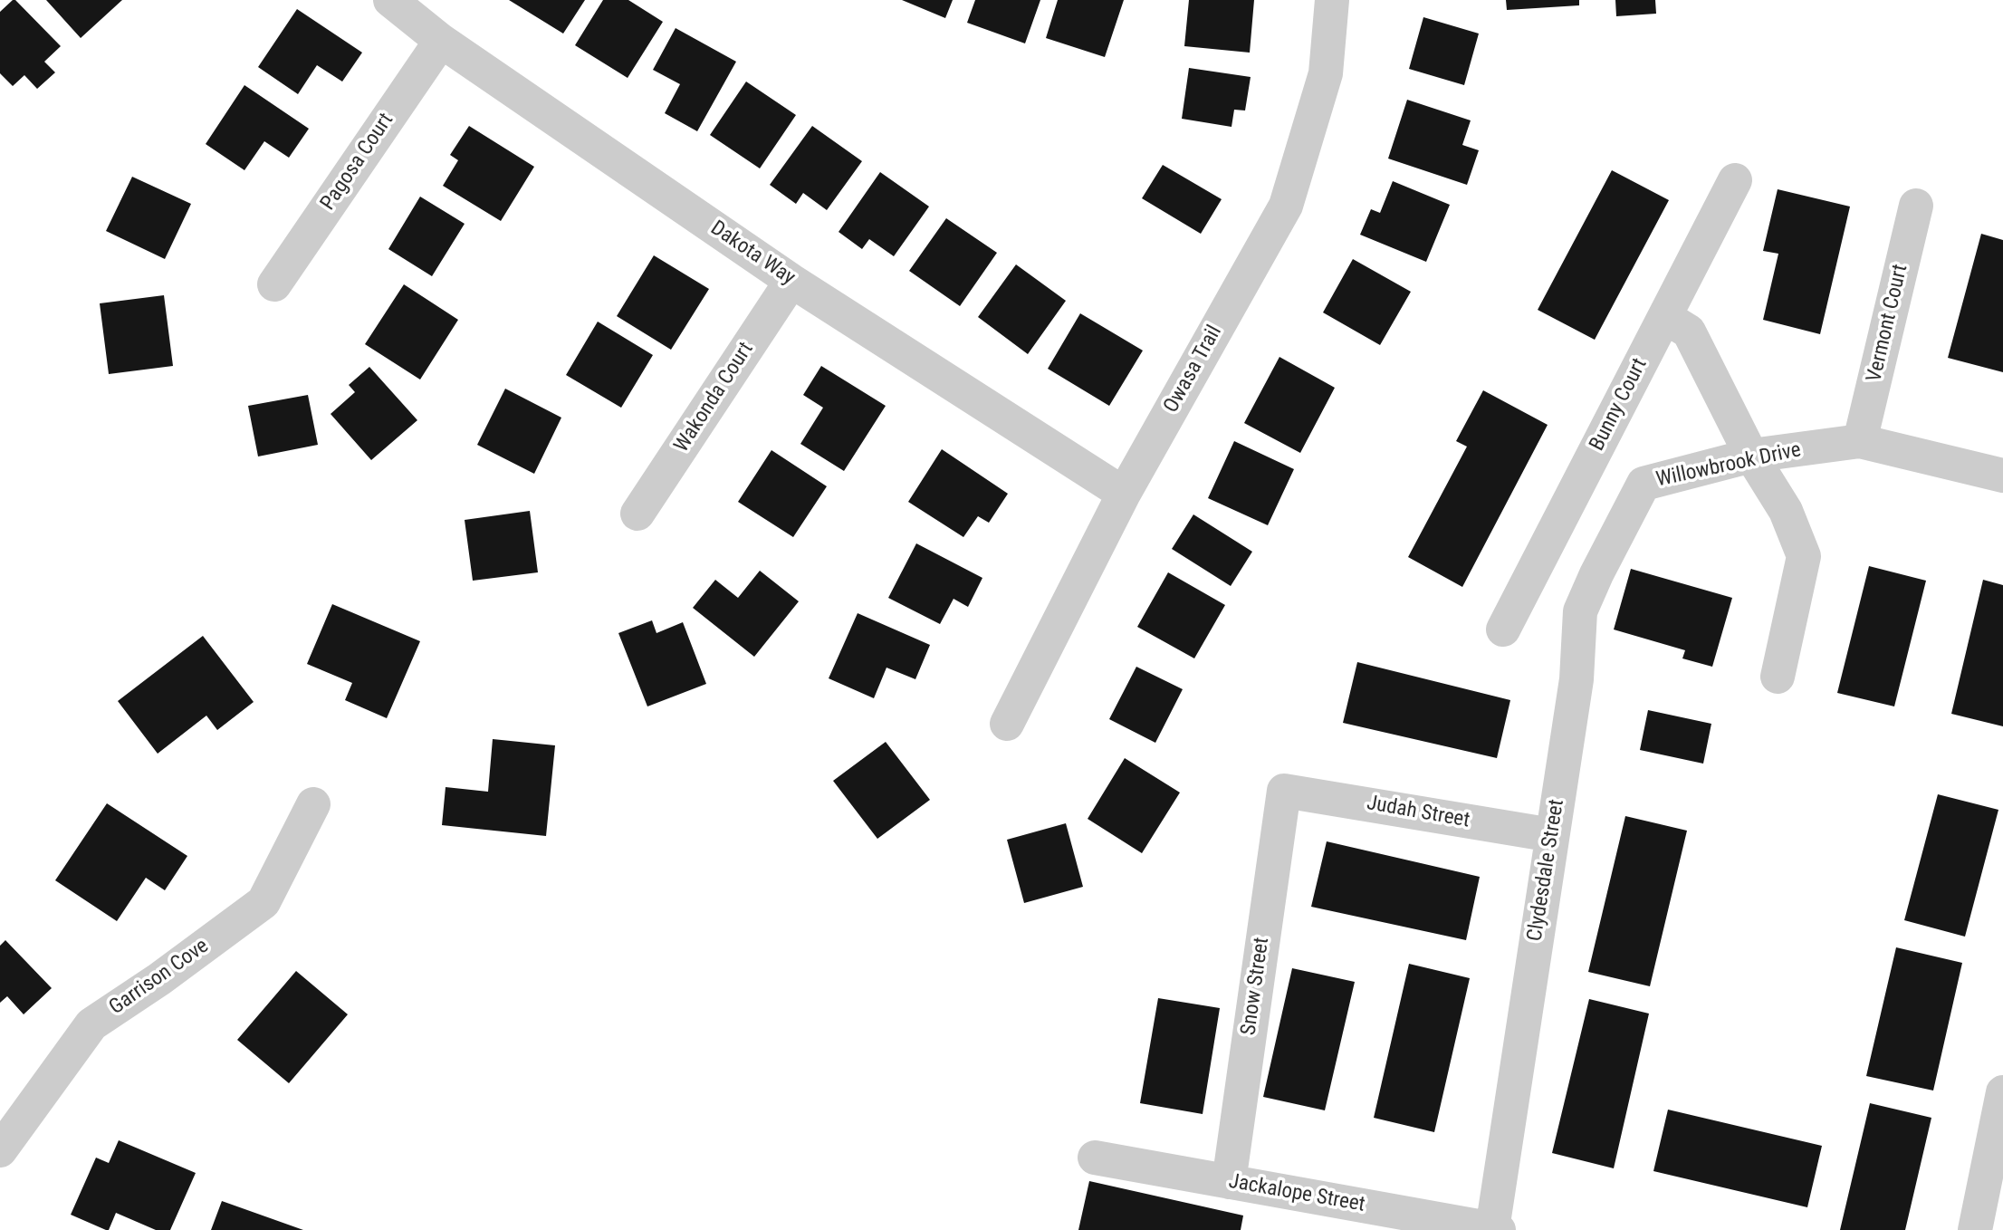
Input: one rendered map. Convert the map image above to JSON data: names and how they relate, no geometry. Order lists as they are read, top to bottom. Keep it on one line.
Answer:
{"streets":{"street":["Pagosa Court","Dakota Way","Vermont Court","Owasa Trail","Wakonda Court","Bunny Court","Willowbrook Drive","Judah Street","Clydesdale Street","Garrison Cove","Snow Street","Jackalope Street"]},"crossings":[["Pagosa Court","Dakota Way"],["Dakota Way","Owasa Trail"],["Dakota Way","Wakonda Court"],["Vermont Court","Willowbrook Drive"],["Willowbrook Drive","Clydesdale Street"],["Judah Street","Clydesdale Street"],["Judah Street","Snow Street"],["Clydesdale Street","Jackalope Street"],["Snow Street","Jackalope Street"]]}
